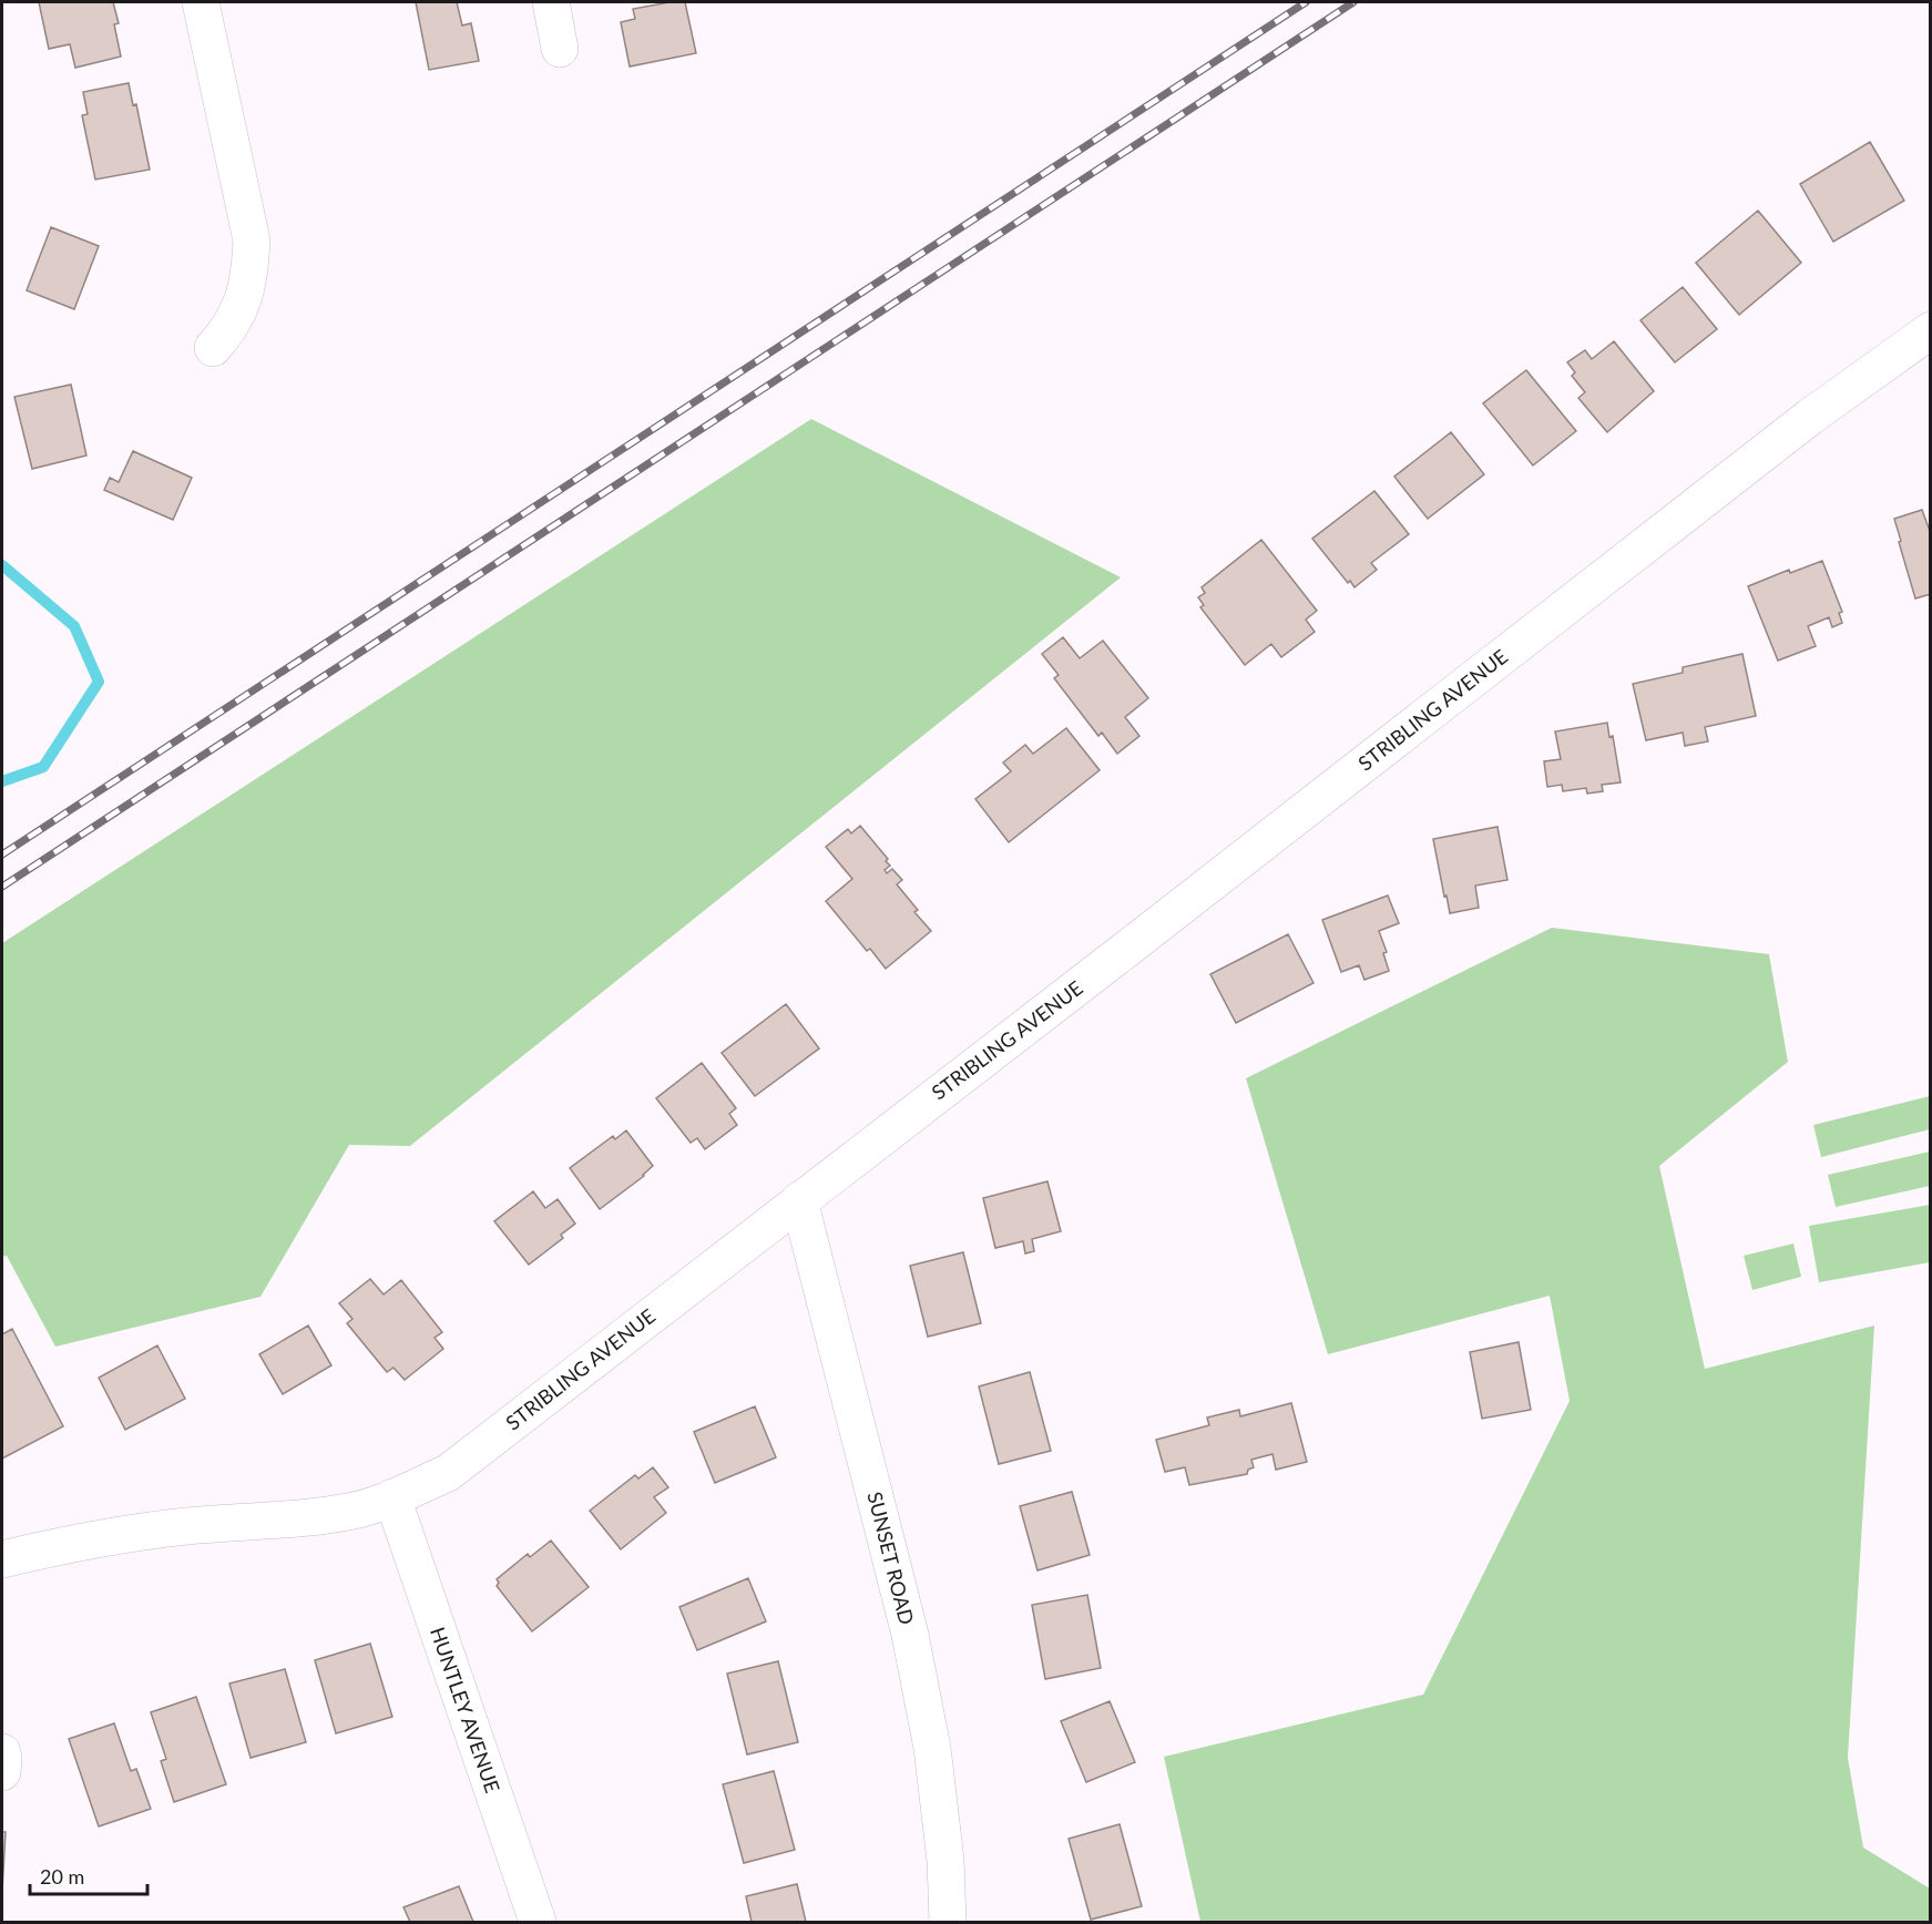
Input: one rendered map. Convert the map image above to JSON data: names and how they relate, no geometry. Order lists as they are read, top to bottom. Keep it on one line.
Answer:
{"streets":{"street":["STRIBLING AVENUE","SUNSET ROAD","HUNTLEY AVENUE"]},"crossings":[["STRIBLING AVENUE","SUNSET ROAD"],["STRIBLING AVENUE","HUNTLEY AVENUE"]],"scale_bar":"20 m"}
